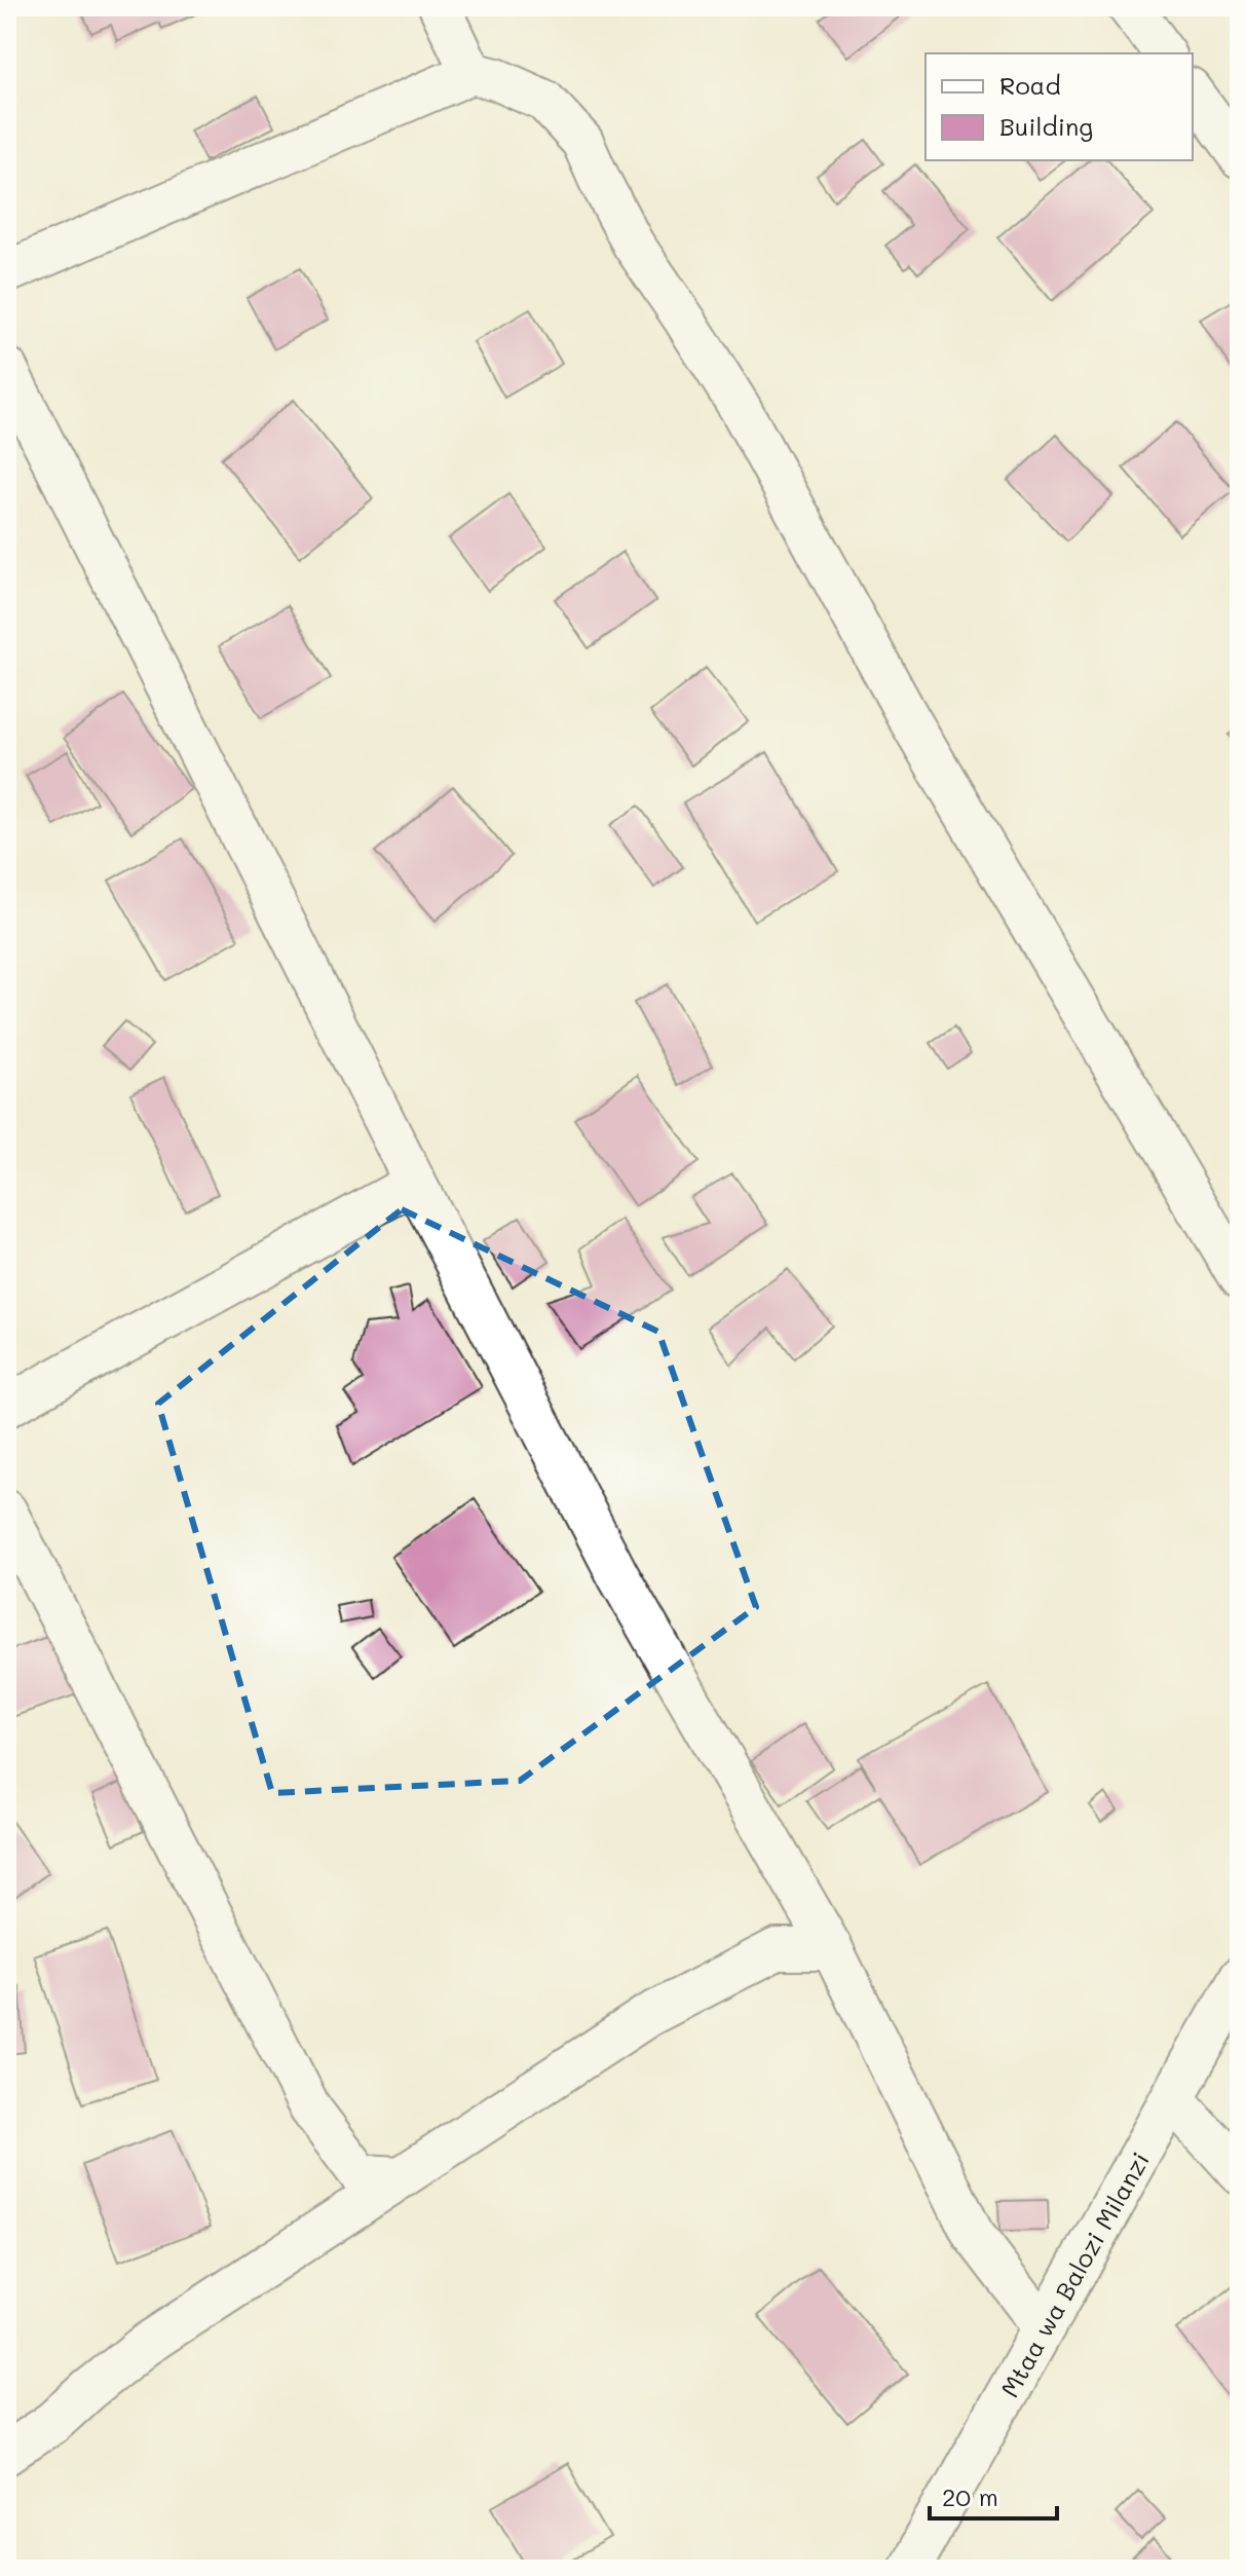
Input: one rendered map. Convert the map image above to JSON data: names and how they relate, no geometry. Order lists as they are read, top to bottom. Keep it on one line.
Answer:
{"streets":{"street":["Mtaa wa Balozi Milanzi"]},"legend":["Road","Building"],"scale_bar":"20 m"}
